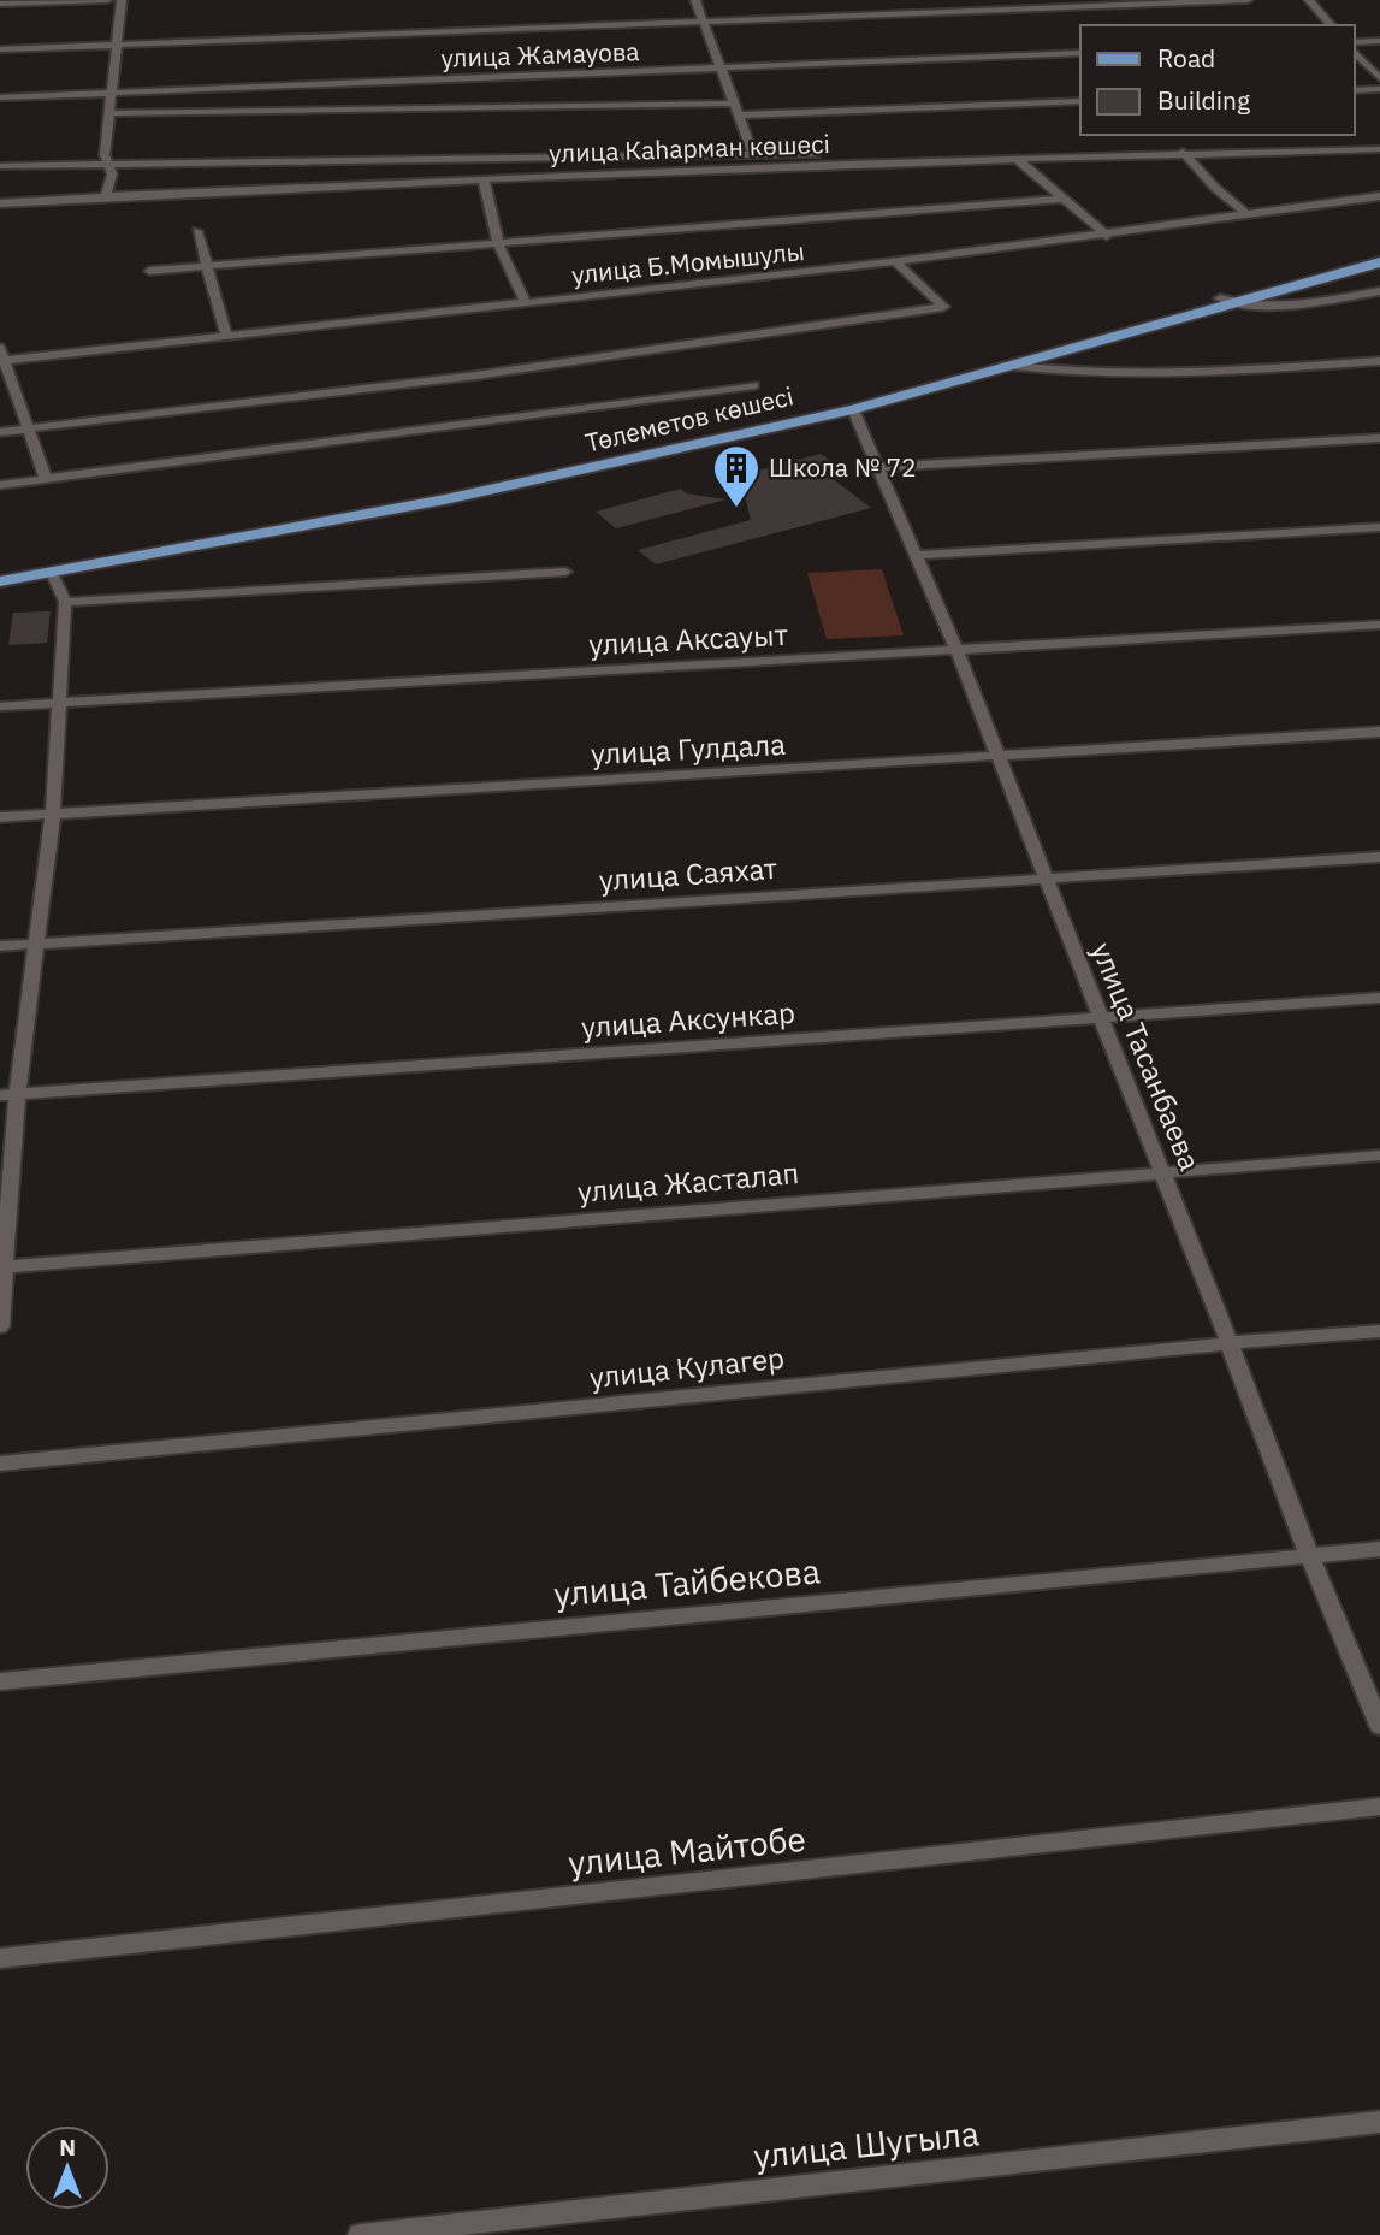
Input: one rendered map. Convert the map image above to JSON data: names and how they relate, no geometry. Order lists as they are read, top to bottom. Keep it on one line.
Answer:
{"streets":{"main road":["Төлеметов көшесі"],"street":["улица Жамауова","улица Каһарман көшесі","улица Б.Момышулы","улица Аксауыт","улица Гулдала","улица Саяхат","улица Аксункар","улица Тасанбаева","улица Жасталап","улица Кулагер","улица Тайбекова","улица Майтобе","улица Шугыла"]},"crossings":[["Төлеметов көшесі","улица Тасанбаева"],["улица Аксауыт","улица Тасанбаева"],["улица Гулдала","улица Тасанбаева"],["улица Саяхат","улица Тасанбаева"],["улица Аксункар","улица Тасанбаева"],["улица Тасанбаева","улица Жасталап"],["улица Тасанбаева","улица Кулагер"],["улица Тасанбаева","улица Тайбекова"]],"places":{"building":["Школа № 72"]},"legend":["Road","Building"],"north":"top"}
